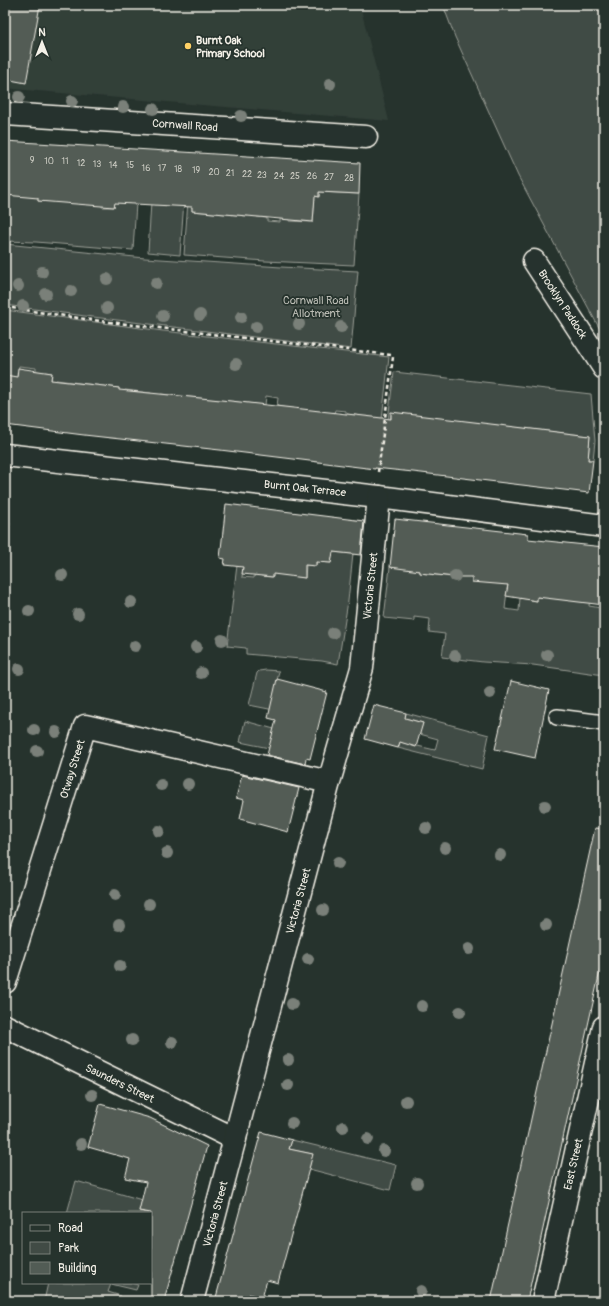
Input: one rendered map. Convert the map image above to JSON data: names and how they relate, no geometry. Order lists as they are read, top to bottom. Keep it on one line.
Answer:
{"streets":{"street":["Cornwall Road","Brooklyn Paddock","Burnt Oak Terrace","Victoria Street","Otway Street","Saunders Street","East Street"]},"crossings":[["Burnt Oak Terrace","Victoria Street"],["Victoria Street","Otway Street"],["Victoria Street","Saunders Street"]],"parks":["Cornwall Road Allotment"],"places":["Burnt Oak Primary School"],"house_numbers":["9","10","11","12","13","14","15","16","17","18","19","20","21","22","23","24","25","26","27","28"],"legend":["Road","Park","Building"],"north":"top"}
